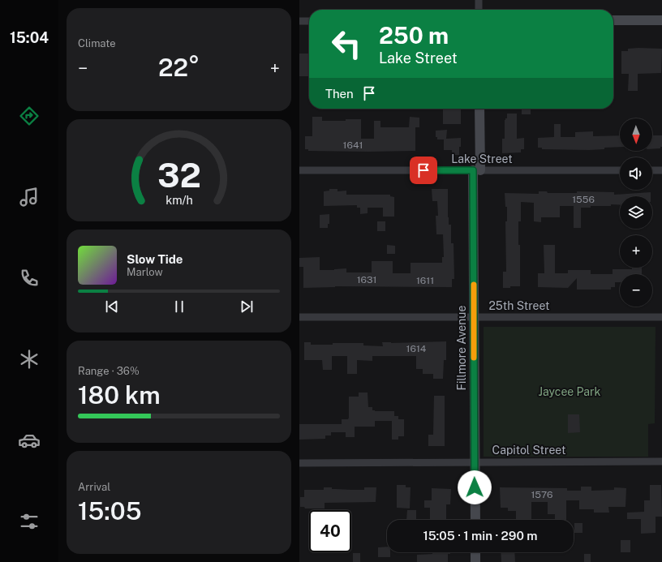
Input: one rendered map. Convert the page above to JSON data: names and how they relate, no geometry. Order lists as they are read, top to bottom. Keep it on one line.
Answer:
{"streets":{"street":["Lake Street","25th Street","Fillmore Avenue","Capitol Street"]},"crossings":[["Lake Street","Fillmore Avenue"],["25th Street","Fillmore Avenue"],["Fillmore Avenue","Capitol Street"]],"parks":["Jaycee Park"],"house_numbers":["1641","1556","1631","1611","1614","1576"],"north":"bottom","page":{"tabs":"15:04","tile":["Climate",["Range · 36%","180 km"],["Arrival","15:05"]],"turn":["250 m","Lake Street"],"heat":["−","22°","+"],"then":"Then","map_buttons":["+","−"],"song":["Slow Tide","Marlow"],"limit":"40","trip":"15:05 · 1 min · 290 m","gauge":["32","km/h"]}}
